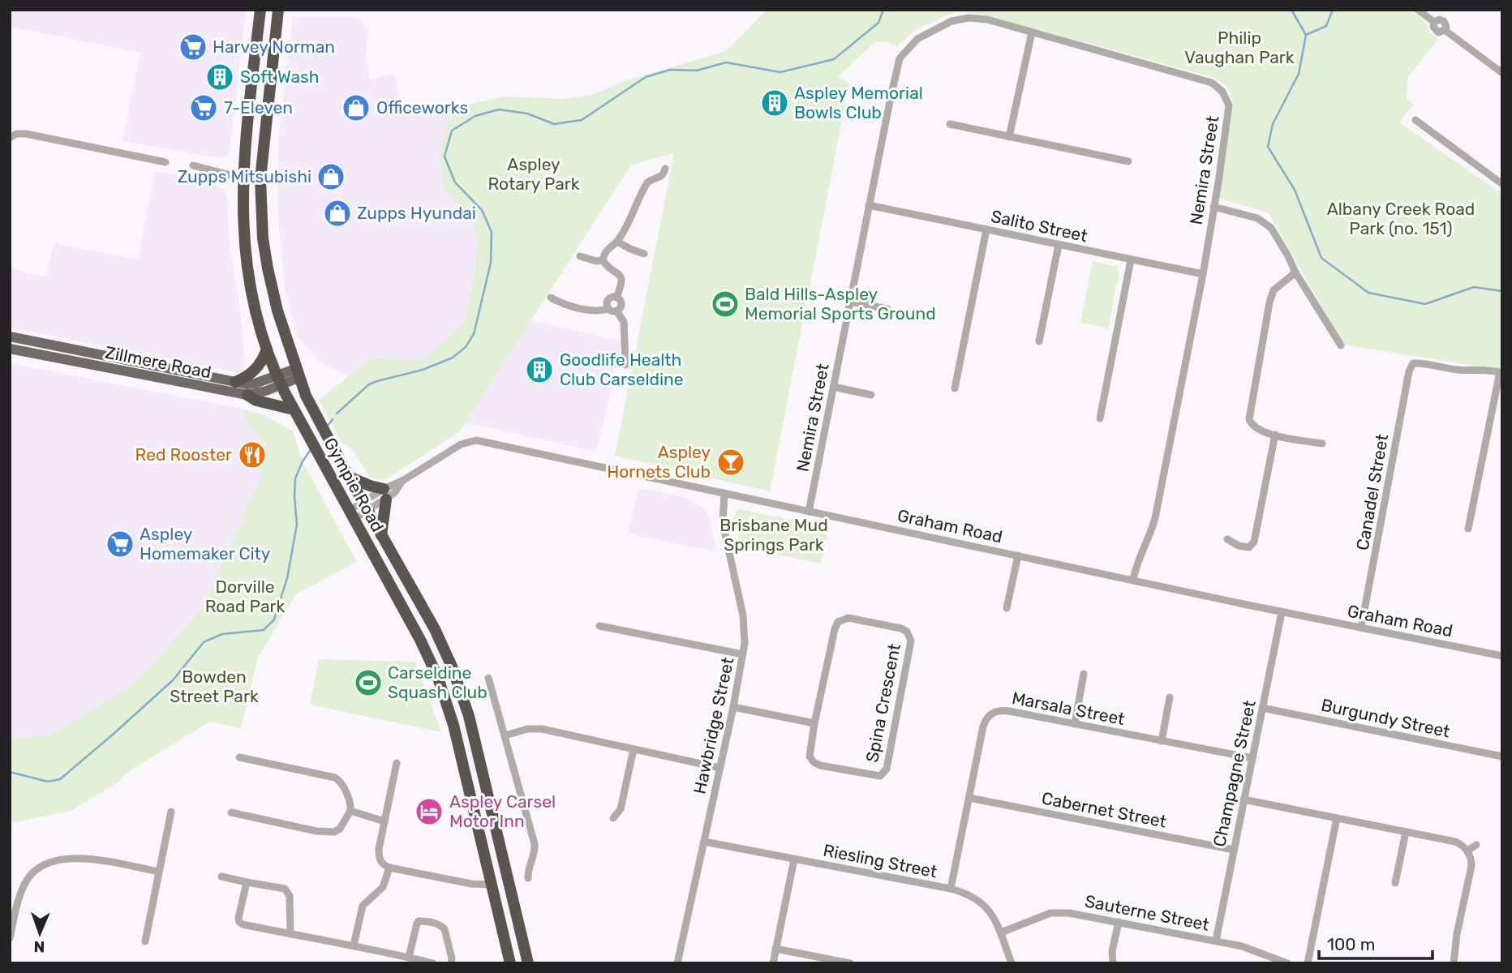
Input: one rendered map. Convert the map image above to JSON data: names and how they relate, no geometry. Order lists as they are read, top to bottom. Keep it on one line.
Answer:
{"streets":{"highway":["Gympie Road"],"main road":["Zillmere Road"],"street":["Nemira Street","Salito Street","Canadel Street","Graham Road","Spina Crescent","Marsala Street","Burgundy Street","Hawbridge Street","Champagne Street","Cabernet Street","Riesling Street","Sauterne Street"]},"crossings":[["Nemira Street","Salito Street"],["Nemira Street","Graham Road"],["Zillmere Road","Gympie Road"],["Gympie Road","Graham Road"],["Canadel Street","Graham Road"],["Graham Road","Hawbridge Street"],["Graham Road","Champagne Street"],["Marsala Street","Champagne Street"],["Marsala Street","Cabernet Street"],["Marsala Street","Riesling Street"],["Burgundy Street","Champagne Street"],["Hawbridge Street","Riesling Street"],["Champagne Street","Cabernet Street"],["Champagne Street","Sauterne Street"],["Riesling Street","Sauterne Street"]],"parks":["Philip Vaughan Park","Aspley Rotary Park","Albany Creek Road Park (no. 151)","Brisbane Mud Springs Park","Dorville Road Park","Bowden Street Park"],"places":{"supermarket":["Harvey Norman","7-Eleven","Aspley Homemaker City"],"building":["Soft Wash","Aspley Memorial Bowls Club","Goodlife Health Club Carseldine"],"shop":["Officeworks","Zupps Mitsubishi","Zupps Hyundai"],"sports":["Bald Hills-Aspley Memorial Sports Ground","Carseldine Squash Club"],"restaurant":["Red Rooster"],"bar":["Aspley Hornets Club"],"hotel":["Aspley Carsel Motor Inn"]},"scale_bar":"100 m","north":"bottom"}
